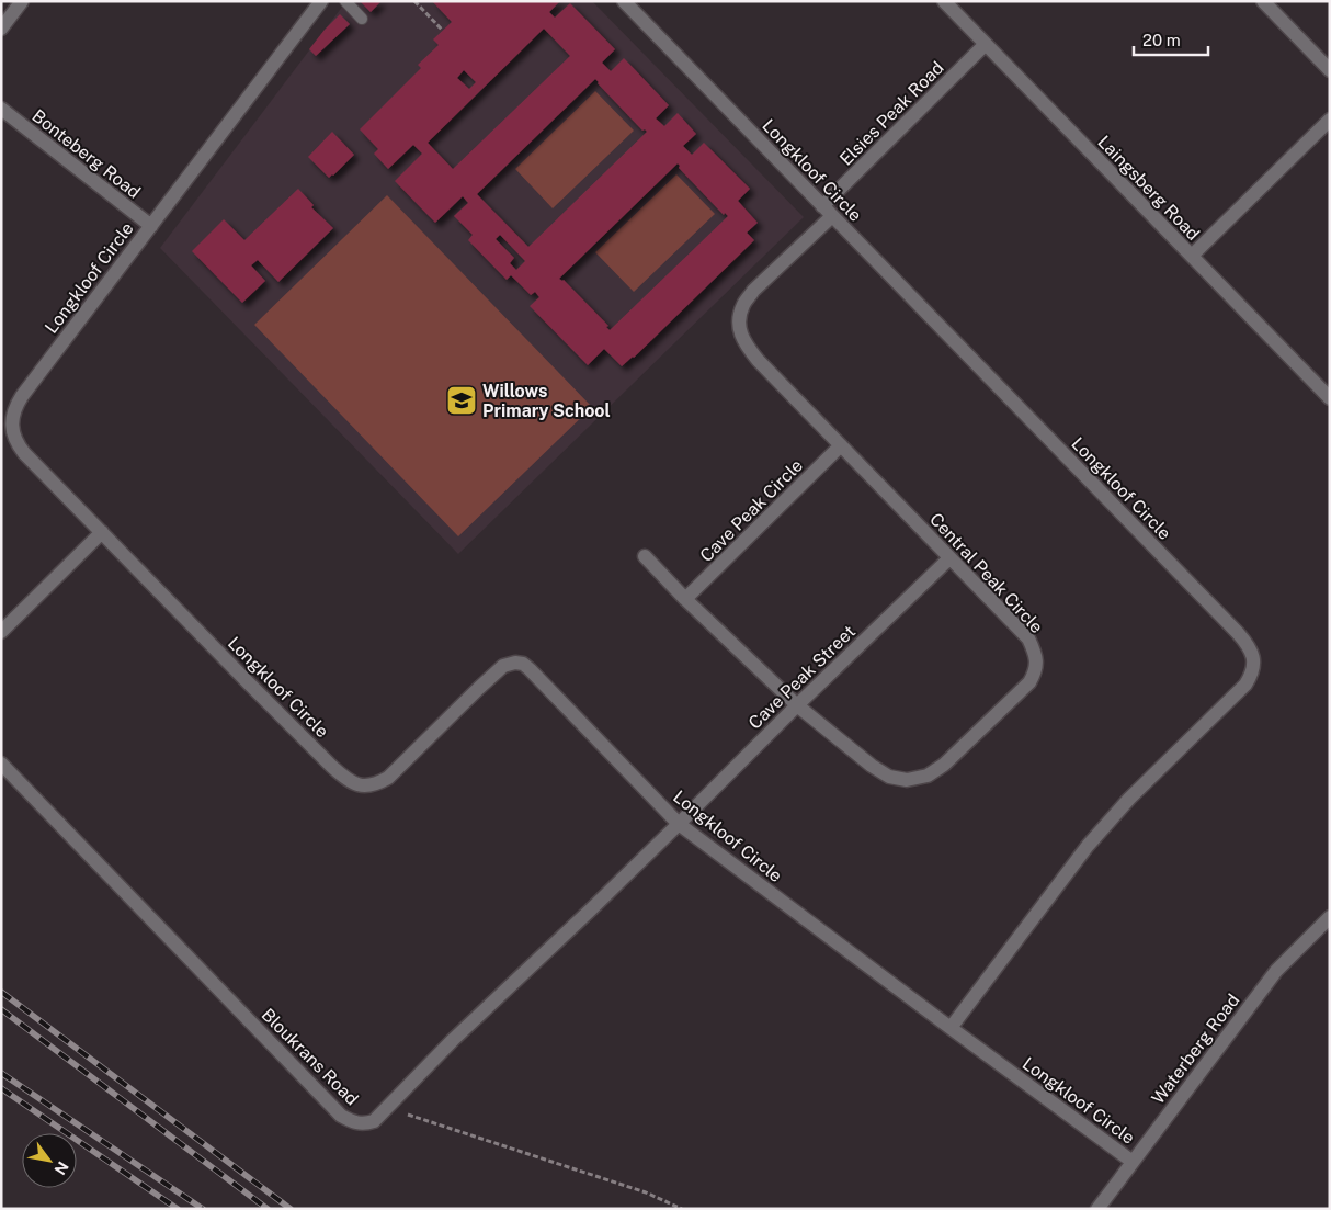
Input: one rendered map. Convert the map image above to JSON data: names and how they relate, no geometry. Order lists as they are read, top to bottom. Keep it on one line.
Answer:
{"streets":{"street":["Elsies Peak Road","Bonteberg Road","Longkloof Circle","Laingsberg Road","Cave Peak Circle","Central Peak Circle","Cave Peak Street","Waterberg Road","Bloukrans Road"]},"crossings":[["Elsies Peak Road","Longkloof Circle"],["Elsies Peak Road","Laingsberg Road"],["Elsies Peak Road","Central Peak Circle"],["Bonteberg Road","Longkloof Circle"],["Longkloof Circle","Central Peak Circle"],["Longkloof Circle","Cave Peak Street"],["Longkloof Circle","Waterberg Road"],["Longkloof Circle","Bloukrans Road"],["Cave Peak Circle","Central Peak Circle"],["Central Peak Circle","Cave Peak Street"],["Cave Peak Street","Bloukrans Road"]],"places":{"school or university":["Willows Primary School"]},"scale_bar":"20 m","north":"bottom right"}
